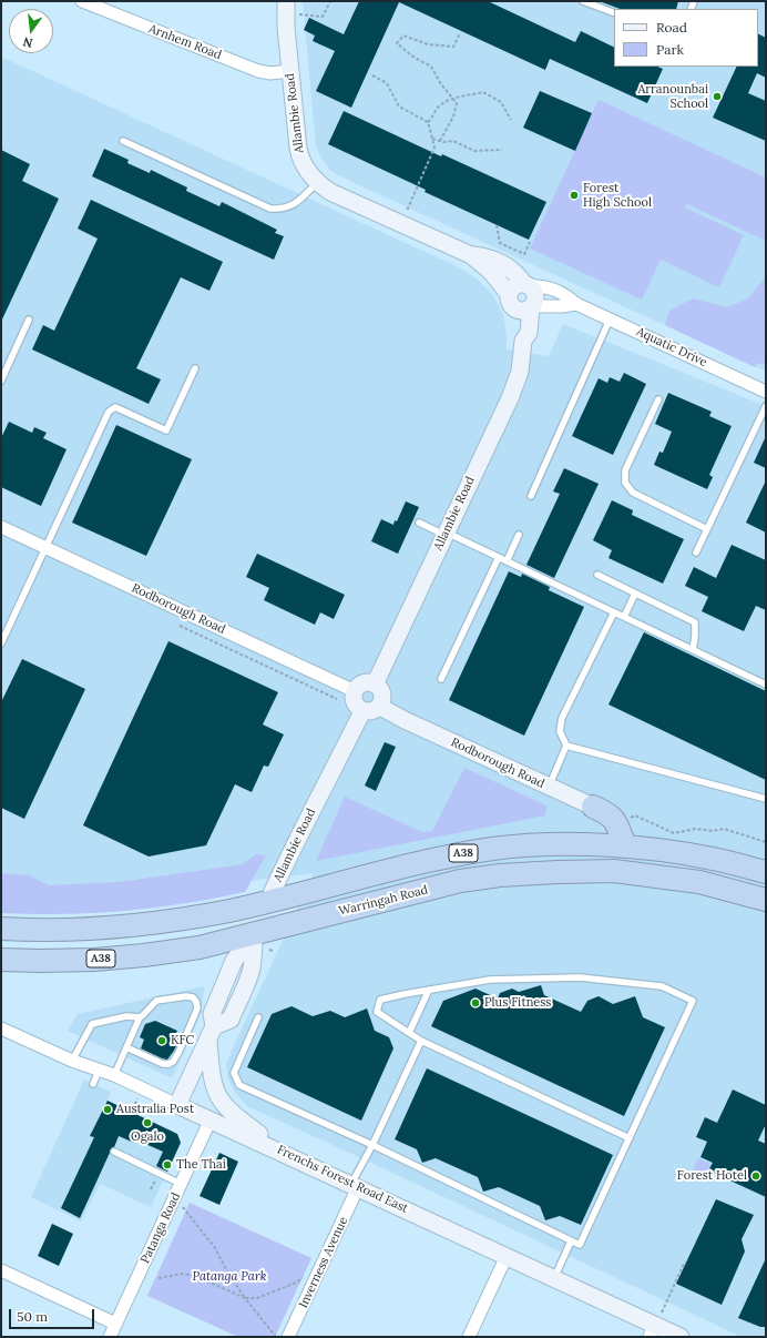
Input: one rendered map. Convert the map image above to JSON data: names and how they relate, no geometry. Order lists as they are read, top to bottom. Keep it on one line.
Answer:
{"streets":{"highway":["Allambie Road","A38","Warringah Road"],"main road":["Rodborough Road","Frenchs Forest Road East"],"street":["Arnhem Road","Aquatic Drive","Patanga Road","Inverness Avenue"]},"crossings":[["Arnhem Road","Allambie Road"],["Allambie Road","Aquatic Drive"],["Allambie Road","Rodborough Road"],["Allambie Road","A38"],["Allambie Road","Warringah Road"],["Allambie Road","Frenchs Forest Road East"],["Frenchs Forest Road East","Patanga Road"],["Frenchs Forest Road East","Inverness Avenue"]],"parks":["Patanga Park"],"places":["Arranounbai School","Forest High School","Plus Fitness","KFC","Australia Post","Ogalo","The Thai","Forest Hotel"],"legend":["Road","Park"],"scale_bar":"50 m","north":"bottom"}
